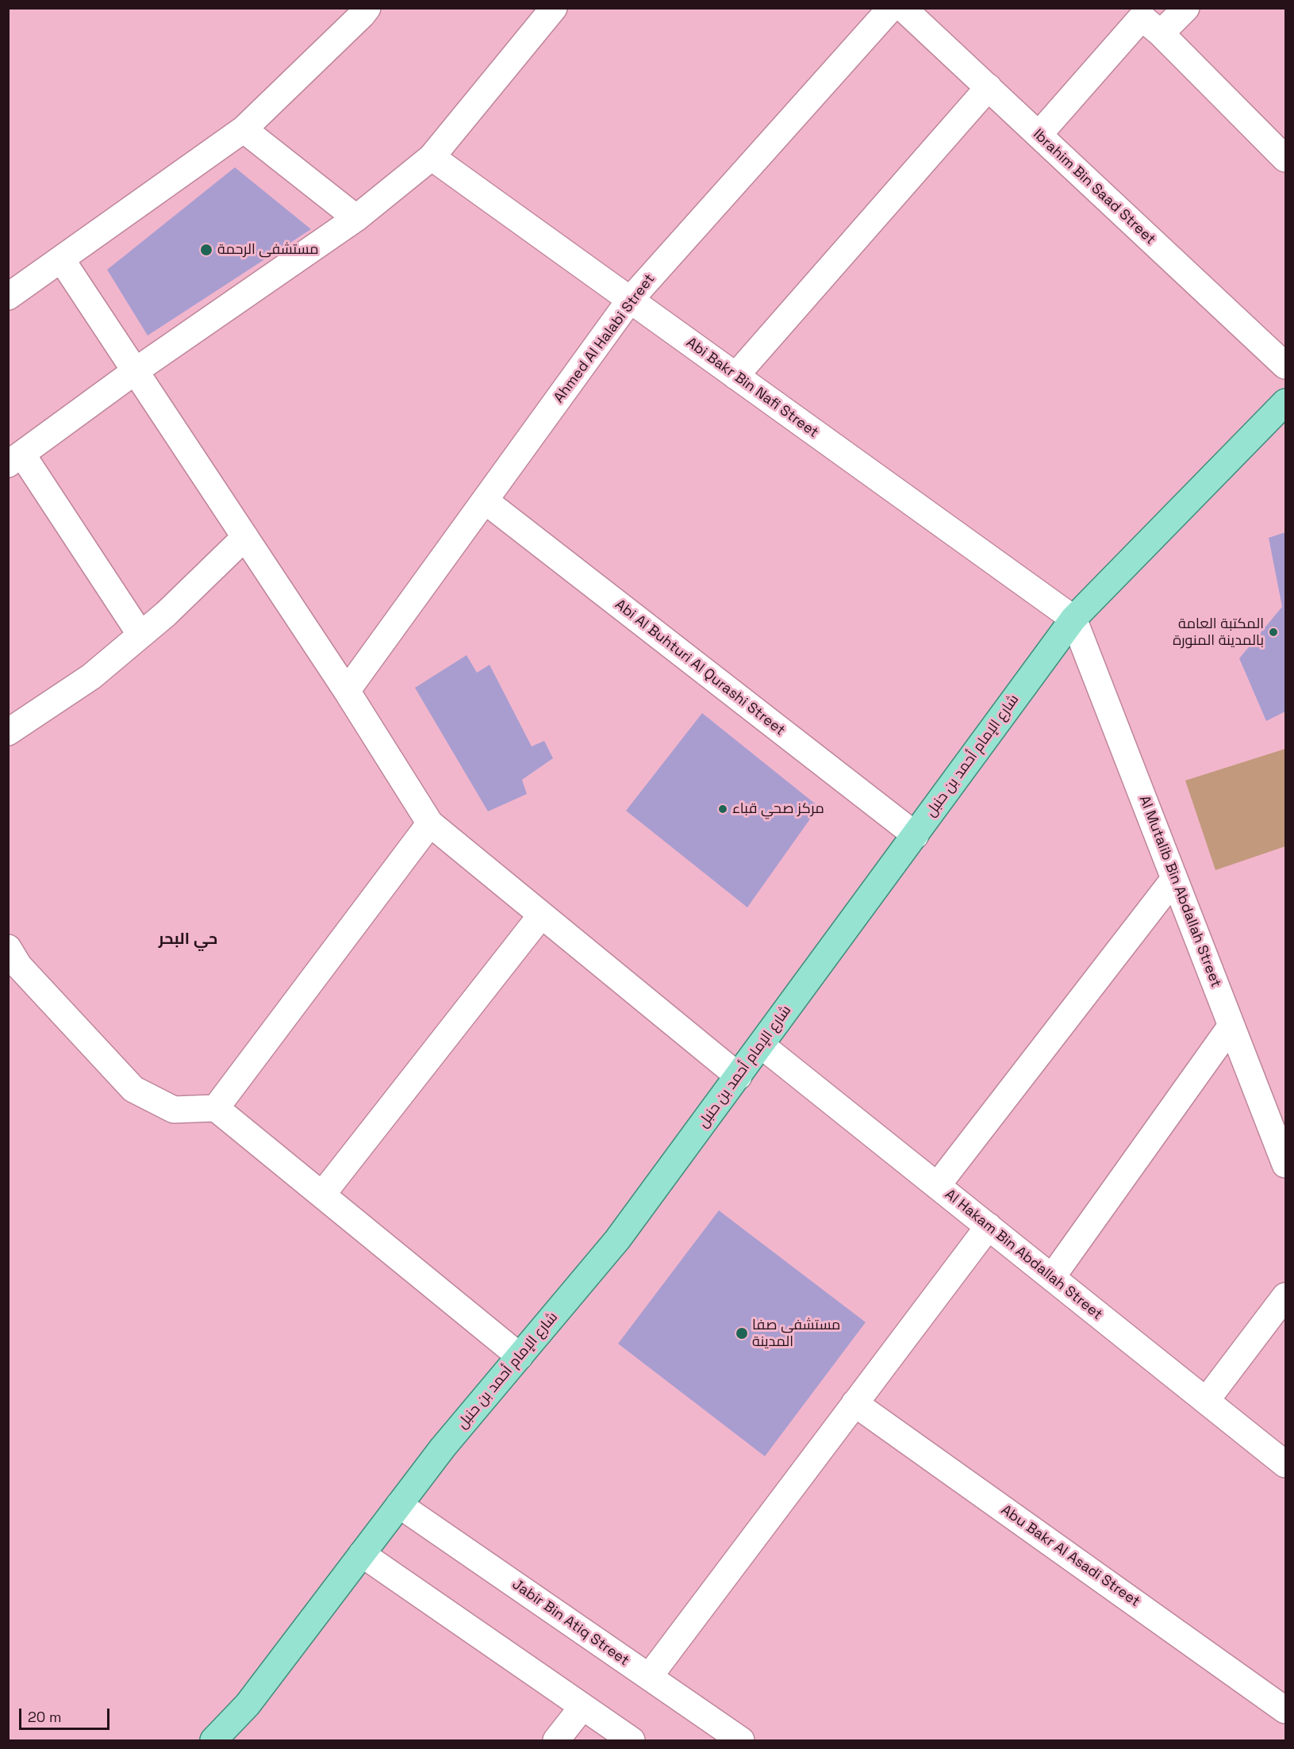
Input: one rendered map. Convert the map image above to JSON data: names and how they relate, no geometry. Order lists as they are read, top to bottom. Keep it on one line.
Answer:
{"streets":{"main road":["شارع الإمام أحمد بن حنبل"],"street":["Ibrahim Bin Saad Street","Ahmed Al Halabi Street","Abi Bakr Bin Nafi Street","Abi Al Buhturi Al Qurashi Street","Al Mutalib Bin Abdallah Street","Al Hakam Bin Abdallah Street","Abu Bakr Al Asadi Street","Jabir Bin Atiq Street"]},"crossings":[["Ahmed Al Halabi Street","Abi Bakr Bin Nafi Street"],["Ahmed Al Halabi Street","Abi Al Buhturi Al Qurashi Street"],["Abi Bakr Bin Nafi Street","شارع الإمام أحمد بن حنبل"],["Abi Bakr Bin Nafi Street","Al Mutalib Bin Abdallah Street"],["Abi Al Buhturi Al Qurashi Street","شارع الإمام أحمد بن حنبل"],["شارع الإمام أحمد بن حنبل","Al Mutalib Bin Abdallah Street"],["شارع الإمام أحمد بن حنبل","Al Hakam Bin Abdallah Street"],["شارع الإمام أحمد بن حنبل","Jabir Bin Atiq Street"]],"districts":["حي البحر"],"places":["مستشفى الرحمة","المكتبة العامة بالمدينة المنورة","مركز صحي قباء","مستشفی صفا المدینة"],"scale_bar":"20 m"}
